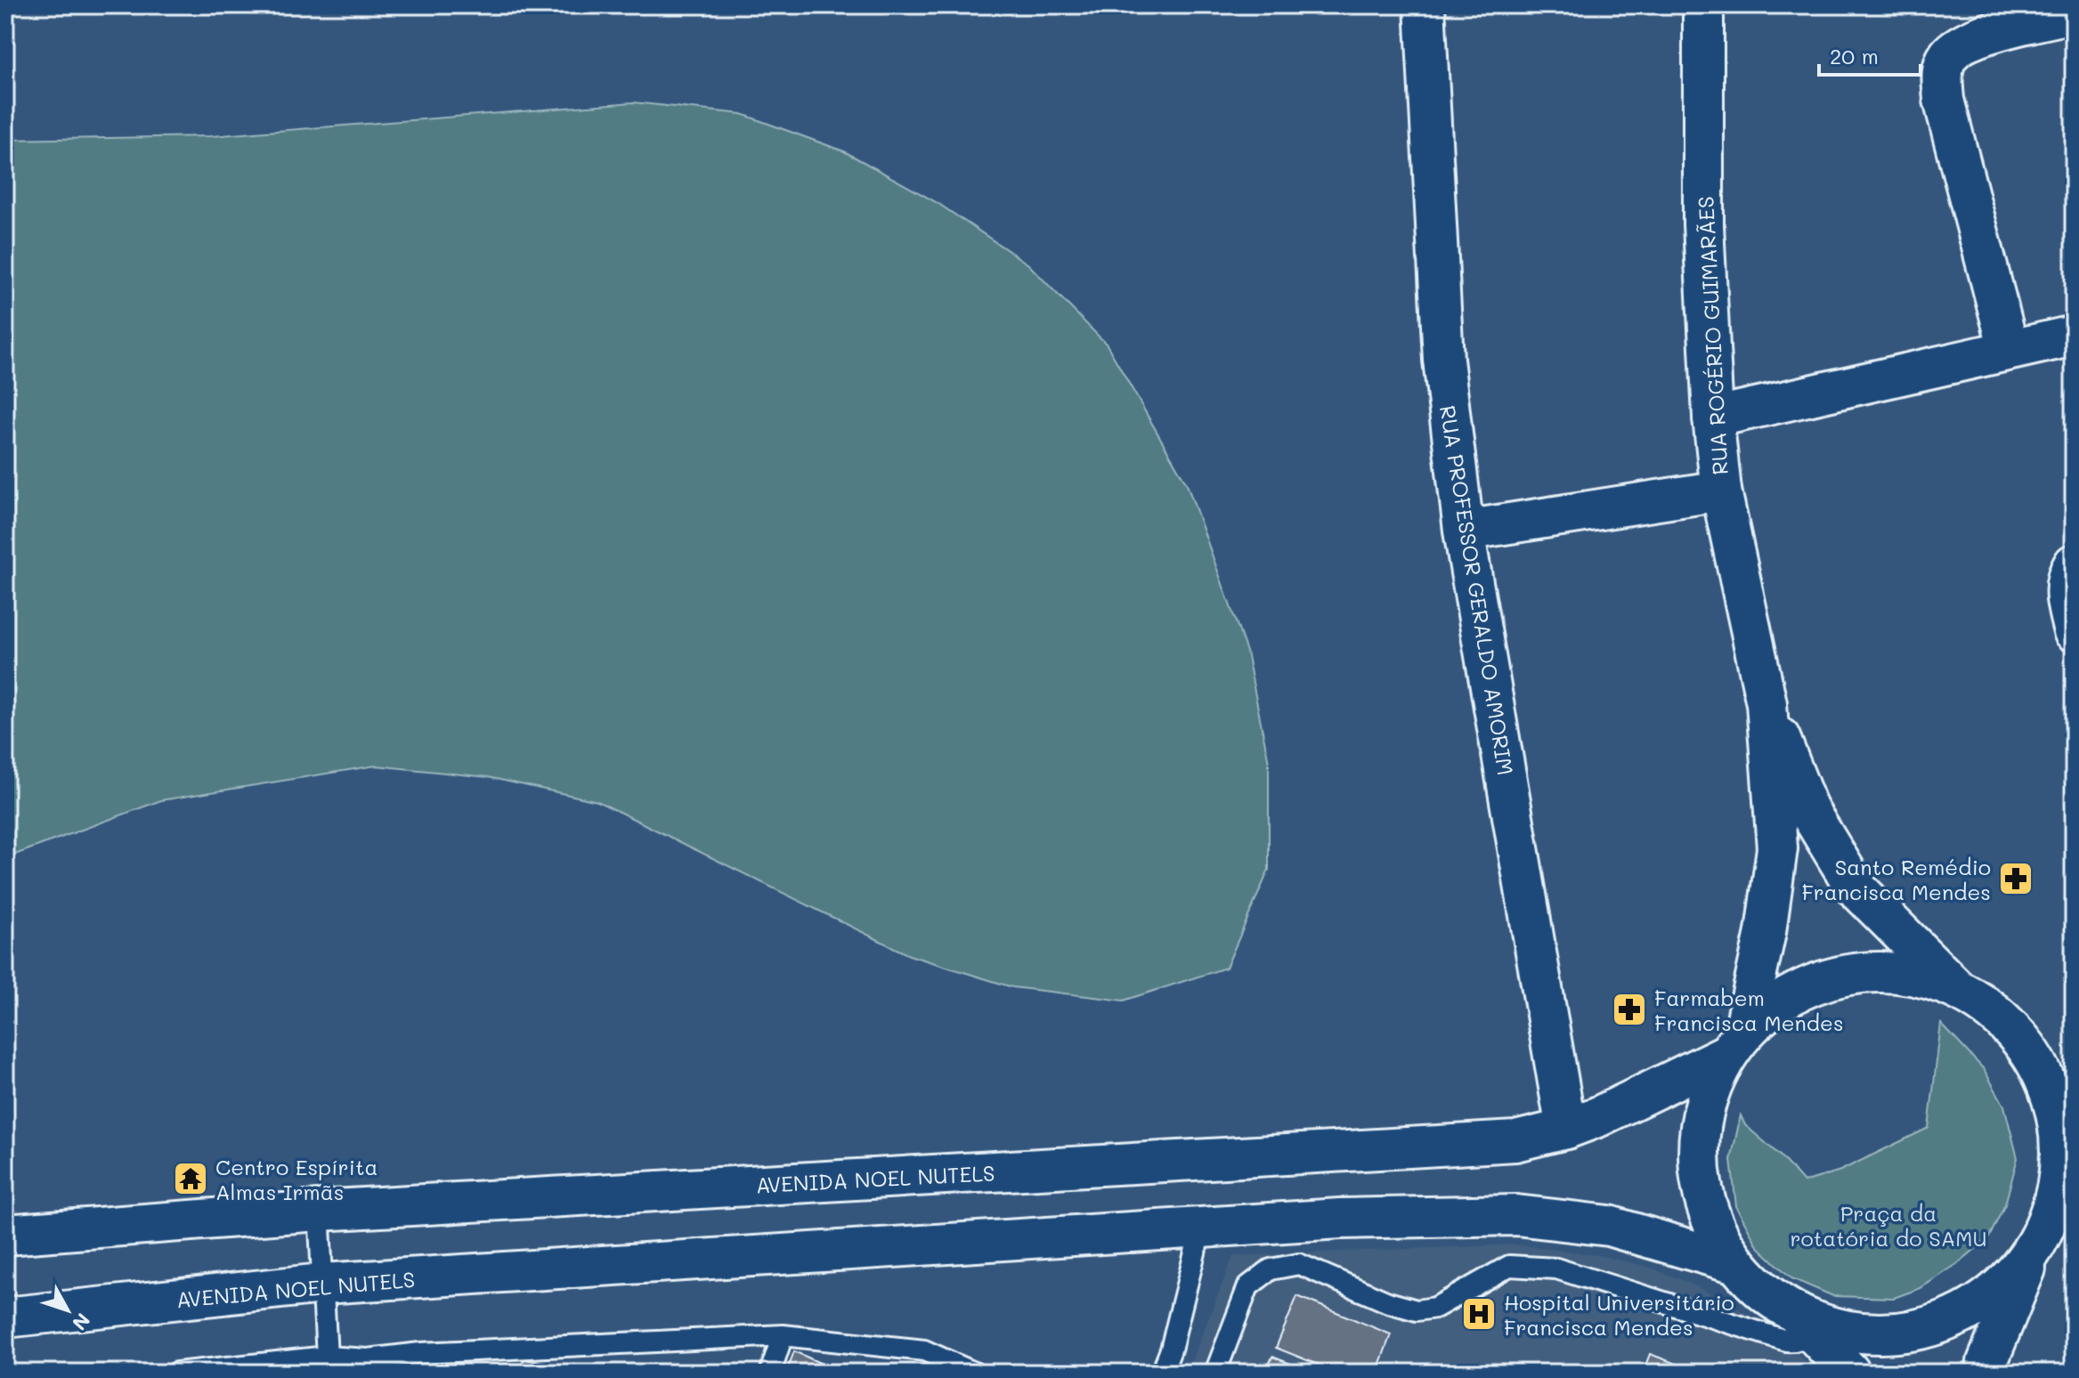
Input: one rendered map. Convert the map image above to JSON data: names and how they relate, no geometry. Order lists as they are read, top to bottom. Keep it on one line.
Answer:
{"streets":{"street":["RUA ROGÉRIO GUIMARÃES","RUA PROFESSOR GERALDO AMORIM","AVENIDA NOEL NUTELS"]},"crossings":[["RUA ROGÉRIO GUIMARÃES","AVENIDA NOEL NUTELS"],["RUA PROFESSOR GERALDO AMORIM","AVENIDA NOEL NUTELS"]],"parks":["Praça da rotatória do SAMU"],"places":{"pharmacy":["Santo Remédio Francisca Mendes","Farmabem Francisca Mendes"],"temple":["Centro Espírita Almas Irmãs"],"hospital":["Hospital Universitário Francisca Mendes"]},"scale_bar":"20 m","north":"bottom right"}
